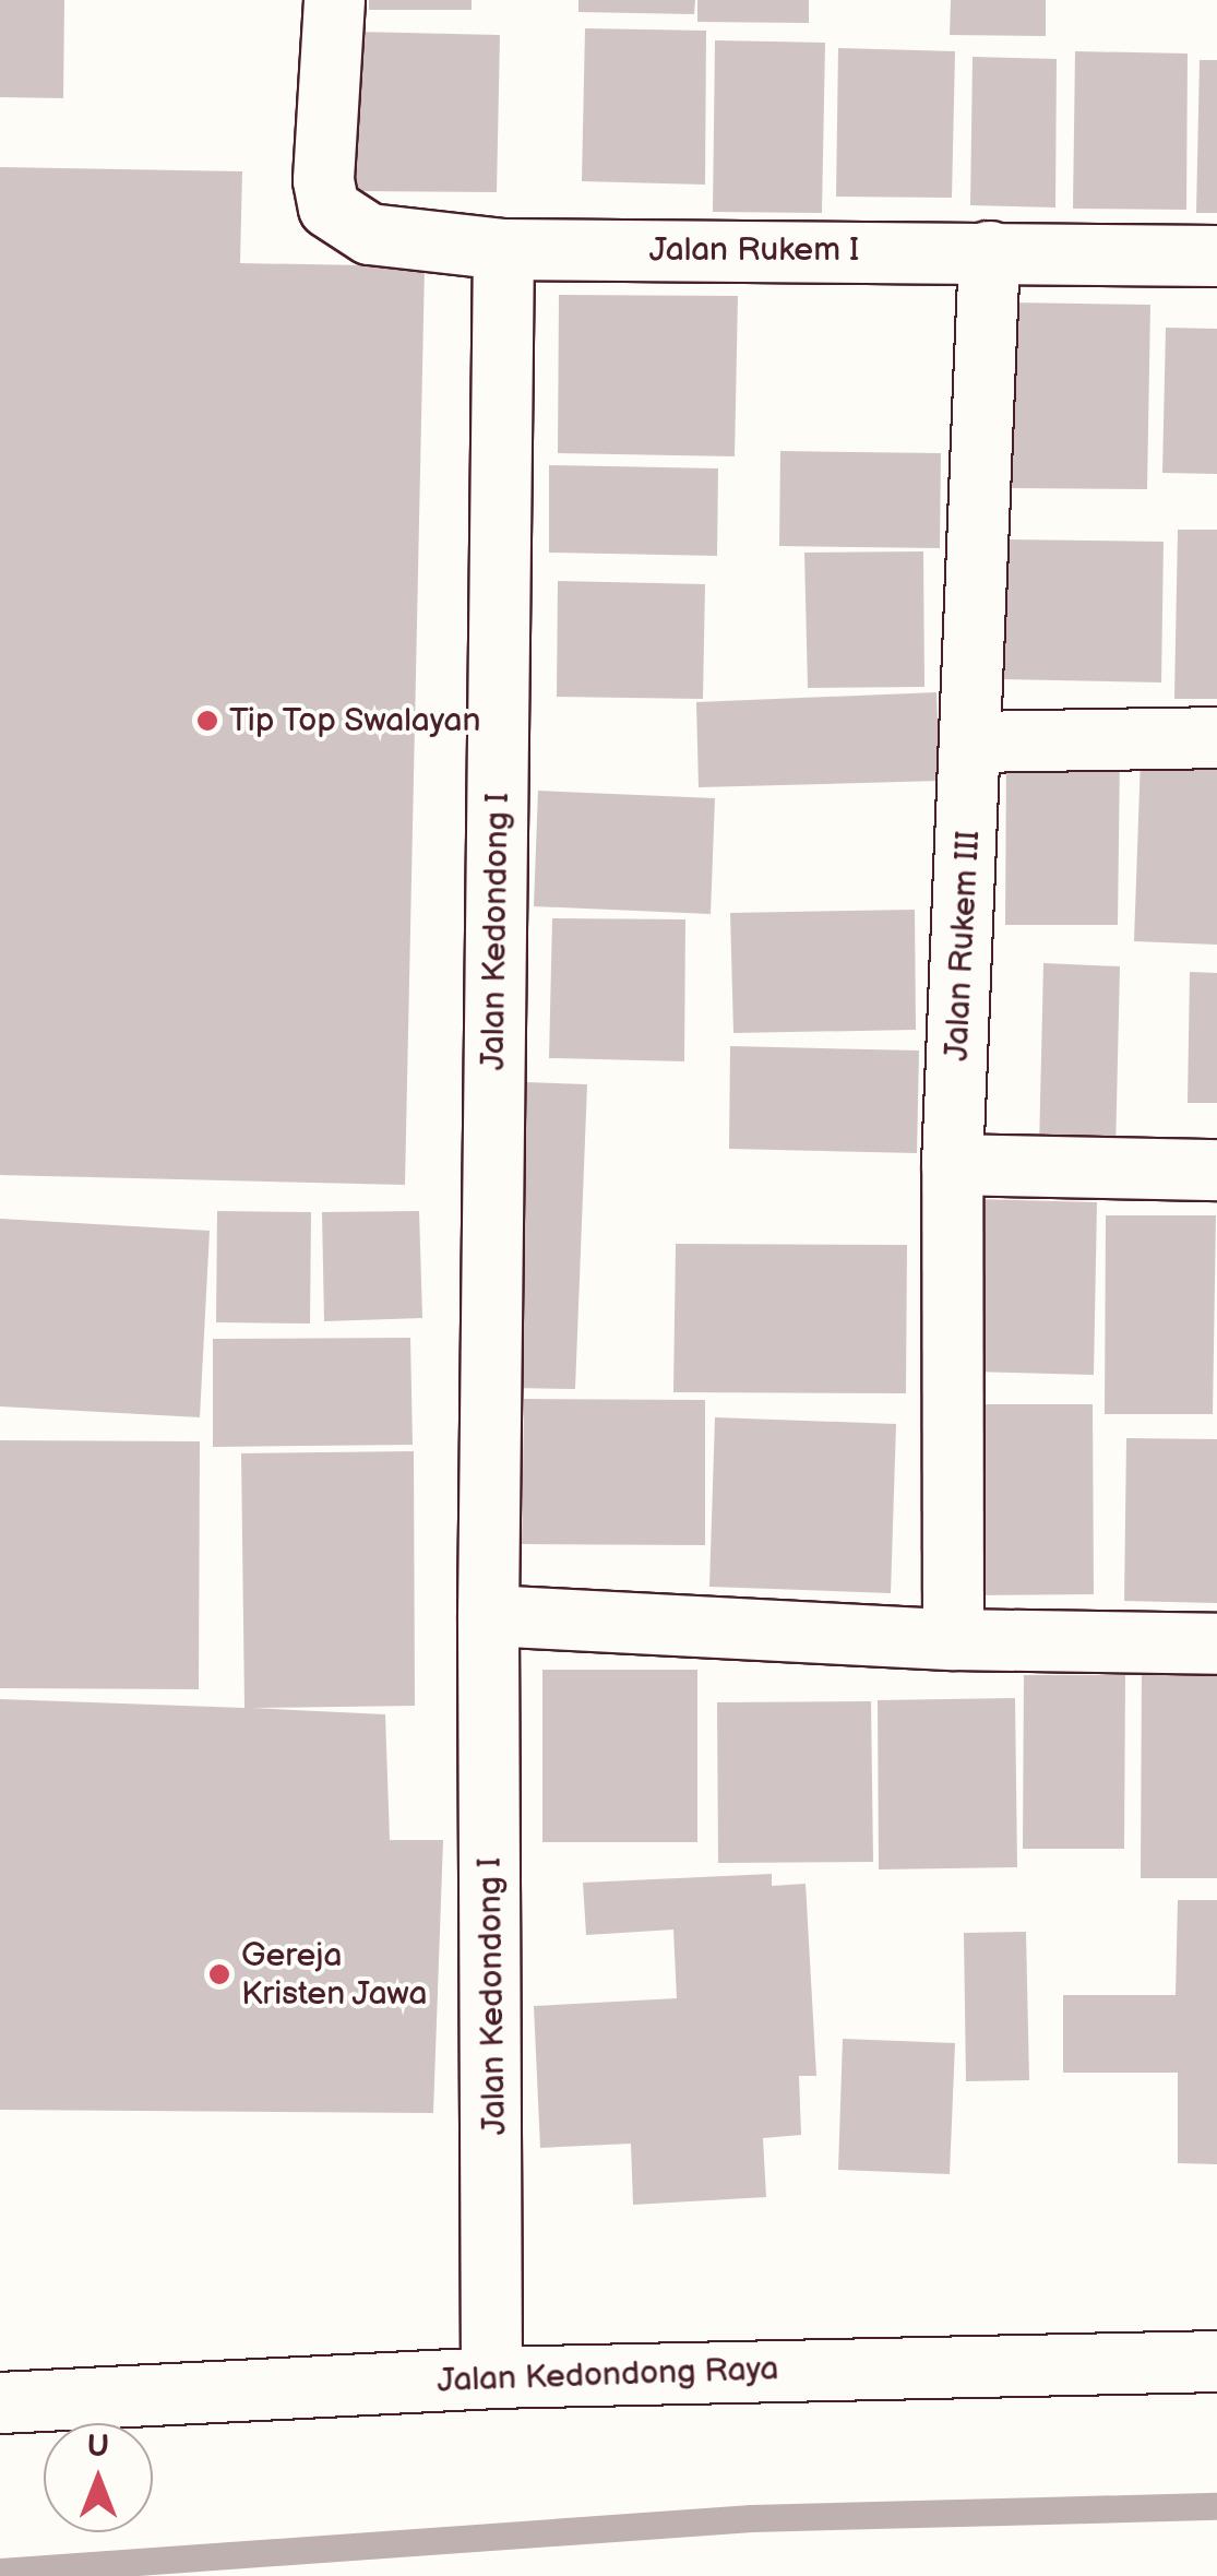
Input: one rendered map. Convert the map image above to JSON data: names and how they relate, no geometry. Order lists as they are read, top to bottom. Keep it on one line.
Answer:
{"streets":{"street":["Jalan Rukem I","Jalan Kedondong I","Jalan Rukem III","Jalan Kedondong Raya"]},"crossings":[["Jalan Rukem I","Jalan Kedondong I"],["Jalan Rukem I","Jalan Rukem III"],["Jalan Kedondong I","Jalan Kedondong Raya"]],"places":["Tip Top Swalayan","Gereja Kristen Jawa"],"north":"top"}
